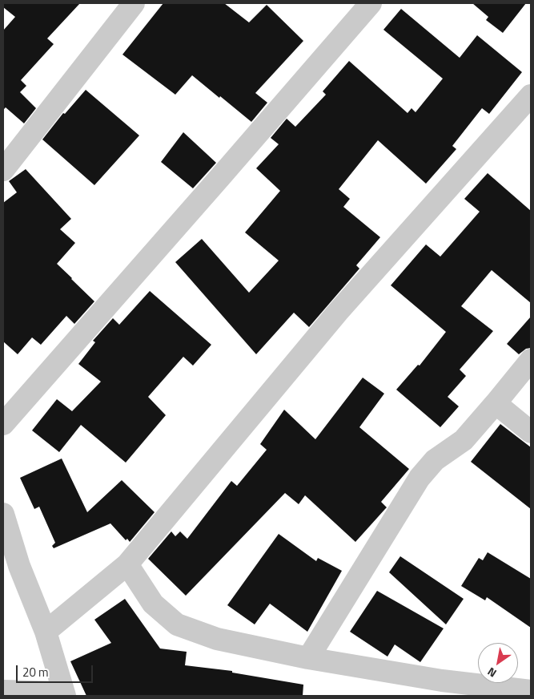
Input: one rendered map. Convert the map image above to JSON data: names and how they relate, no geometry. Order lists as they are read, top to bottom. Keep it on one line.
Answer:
{"scale_bar":"20 m","north":"bottom left"}
